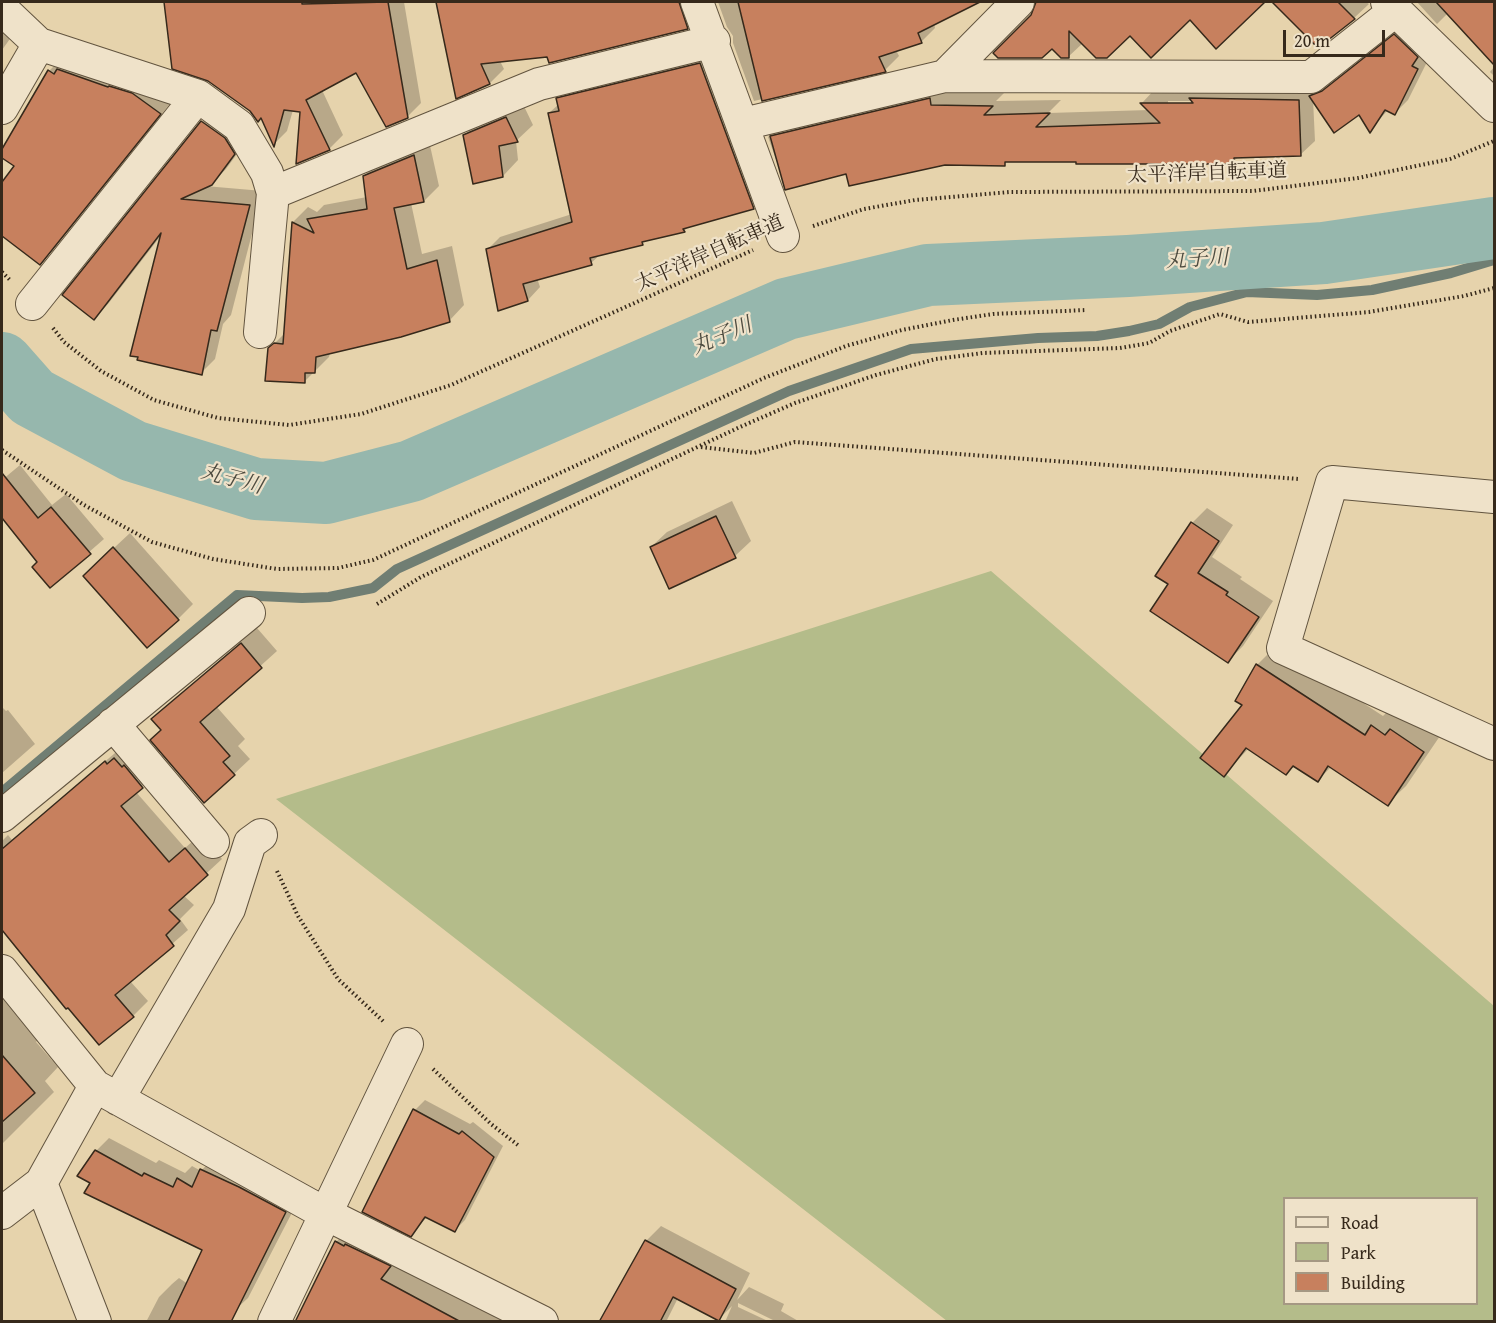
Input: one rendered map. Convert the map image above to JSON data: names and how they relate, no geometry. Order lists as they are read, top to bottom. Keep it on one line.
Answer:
{"streets":{"path":["太平洋岸自転車道"]},"water":["丸子川"],"legend":["Road","Park","Building"],"scale_bar":"20 m"}
